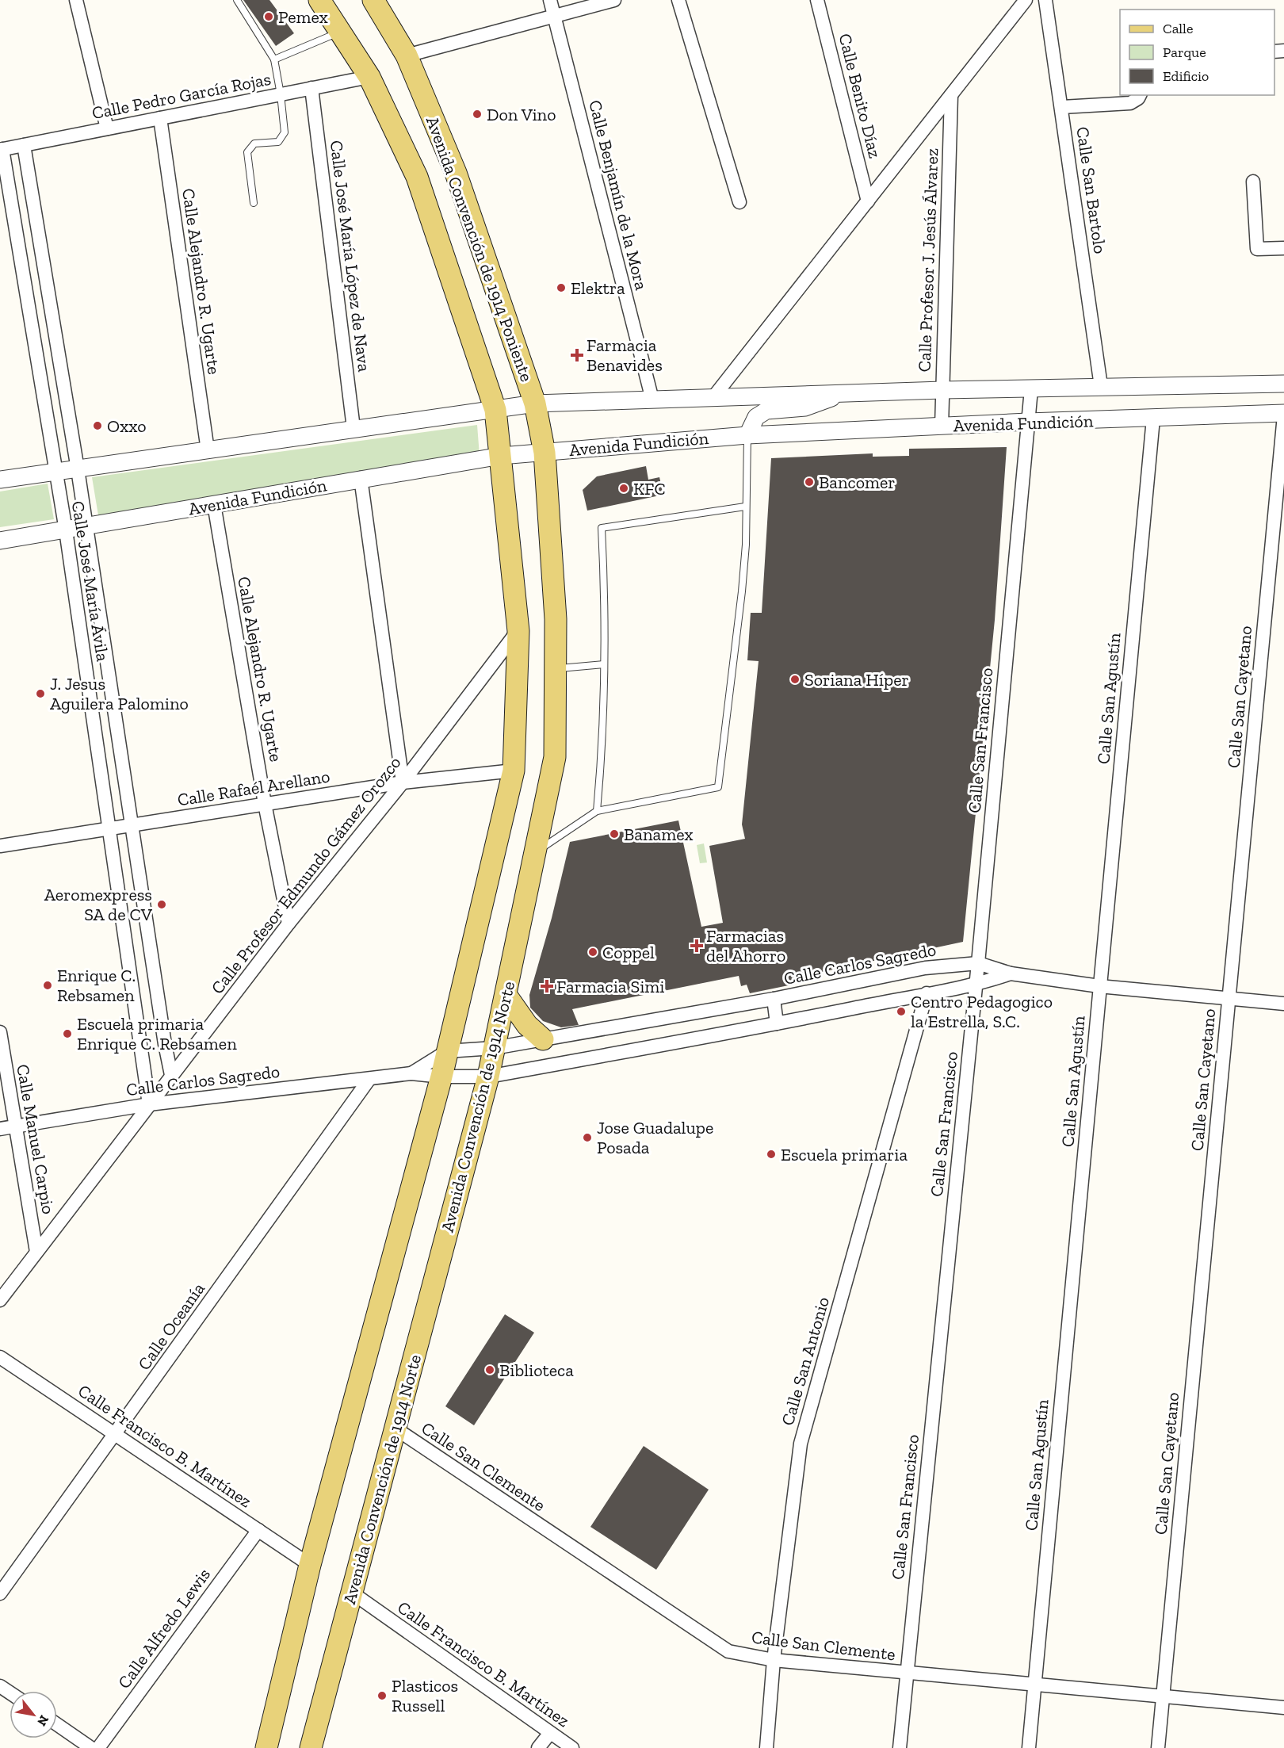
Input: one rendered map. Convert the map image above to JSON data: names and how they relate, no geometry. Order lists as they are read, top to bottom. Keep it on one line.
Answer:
{"streets":{"main road":["Avenida Convención de 1914 Poniente","Avenida Convención de 1914 Norte"],"street":["Calle Pedro García Rojas","Calle Benito Díaz","Calle San Bartolo","Calle Benjamín de la Mora","Calle José María López de Nava","Calle Profesor J. Jesús Álvarez","Calle Alejandro R. Ugarte","Avenida Fundición","Calle José María Ávila","Calle San Cayetano","Calle San Agustín","Calle San Francisco","Calle Rafaél Arellano","Calle Profesor Edmundo Gámez Orozco","Calle Carlos Sagredo","Calle Manuel Carpio","Calle Oceanía","Calle San Antonio","Calle Francisco B. Martínez","Calle San Clemente","Calle Alfredo Lewis"]},"crossings":[["Calle Pedro García Rojas","Avenida Convención de 1914 Poniente"],["Calle Pedro García Rojas","Calle José María López de Nava"],["Calle Pedro García Rojas","Calle Alejandro R. Ugarte"],["Calle Pedro García Rojas","Calle José María Ávila"],["Calle San Bartolo","Avenida Fundición"],["Calle Benjamín de la Mora","Avenida Fundición"],["Avenida Convención de 1914 Poniente","Avenida Fundición"],["Avenida Convención de 1914 Poniente","Avenida Convención de 1914 Norte"],["Calle José María López de Nava","Avenida Fundición"],["Calle Profesor J. Jesús Álvarez","Avenida Fundición"],["Calle Alejandro R. Ugarte","Avenida Fundición"],["Calle Alejandro R. Ugarte","Calle Rafaél Arellano"],["Calle Alejandro R. Ugarte","Calle Profesor Edmundo Gámez Orozco"],["Avenida Fundición","Calle José María Ávila"],["Avenida Fundición","Calle San Cayetano"],["Avenida Fundición","Calle San Agustín"],["Avenida Fundición","Calle San Francisco"],["Avenida Fundición","Avenida Convención de 1914 Norte"],["Calle José María Ávila","Calle Rafaél Arellano"],["Calle José María Ávila","Calle Profesor Edmundo Gámez Orozco"],["Calle José María Ávila","Calle Carlos Sagredo"],["Calle San Cayetano","Calle Carlos Sagredo"],["Calle San Cayetano","Calle San Clemente"],["Calle San Agustín","Calle Carlos Sagredo"],["Calle San Agustín","Calle San Clemente"],["Calle San Francisco","Calle Carlos Sagredo"],["Calle San Francisco","Calle San Clemente"],["Calle Rafaél Arellano","Calle Profesor Edmundo Gámez Orozco"],["Calle Profesor Edmundo Gámez Orozco","Calle Carlos Sagredo"],["Calle Profesor Edmundo Gámez Orozco","Calle Manuel Carpio"],["Calle Carlos Sagredo","Avenida Convención de 1914 Norte"],["Calle Carlos Sagredo","Calle Manuel Carpio"],["Calle Carlos Sagredo","Calle Oceanía"],["Calle Carlos Sagredo","Calle San Antonio"],["Avenida Convención de 1914 Norte","Calle Francisco B. Martínez"],["Avenida Convención de 1914 Norte","Calle San Clemente"],["Calle Oceanía","Calle Francisco B. Martínez"],["Calle San Antonio","Calle San Clemente"],["Calle Francisco B. Martínez","Calle Alfredo Lewis"]],"places":{"other":["Pemex","Don Vino","Elektra","Oxxo","Bancomer","KFC","Soriana Híper","J. Jesus Aguilera Palomino","Banamex","Aeromexpress SA de CV","Coppel","Enrique C. Rebsamen","Centro Pedagogico la Estrella, S.C.","Escuela primaria Enrique C. Rebsamen","Jose Guadalupe Posada","Escuela primaria","Biblioteca","Plasticos Russell"],"health":["Farmacia Benavides","Farmacias del Ahorro","Farmacia Simi"]},"legend":["Calle","Parque","Edificio"],"north":"bottom right"}
